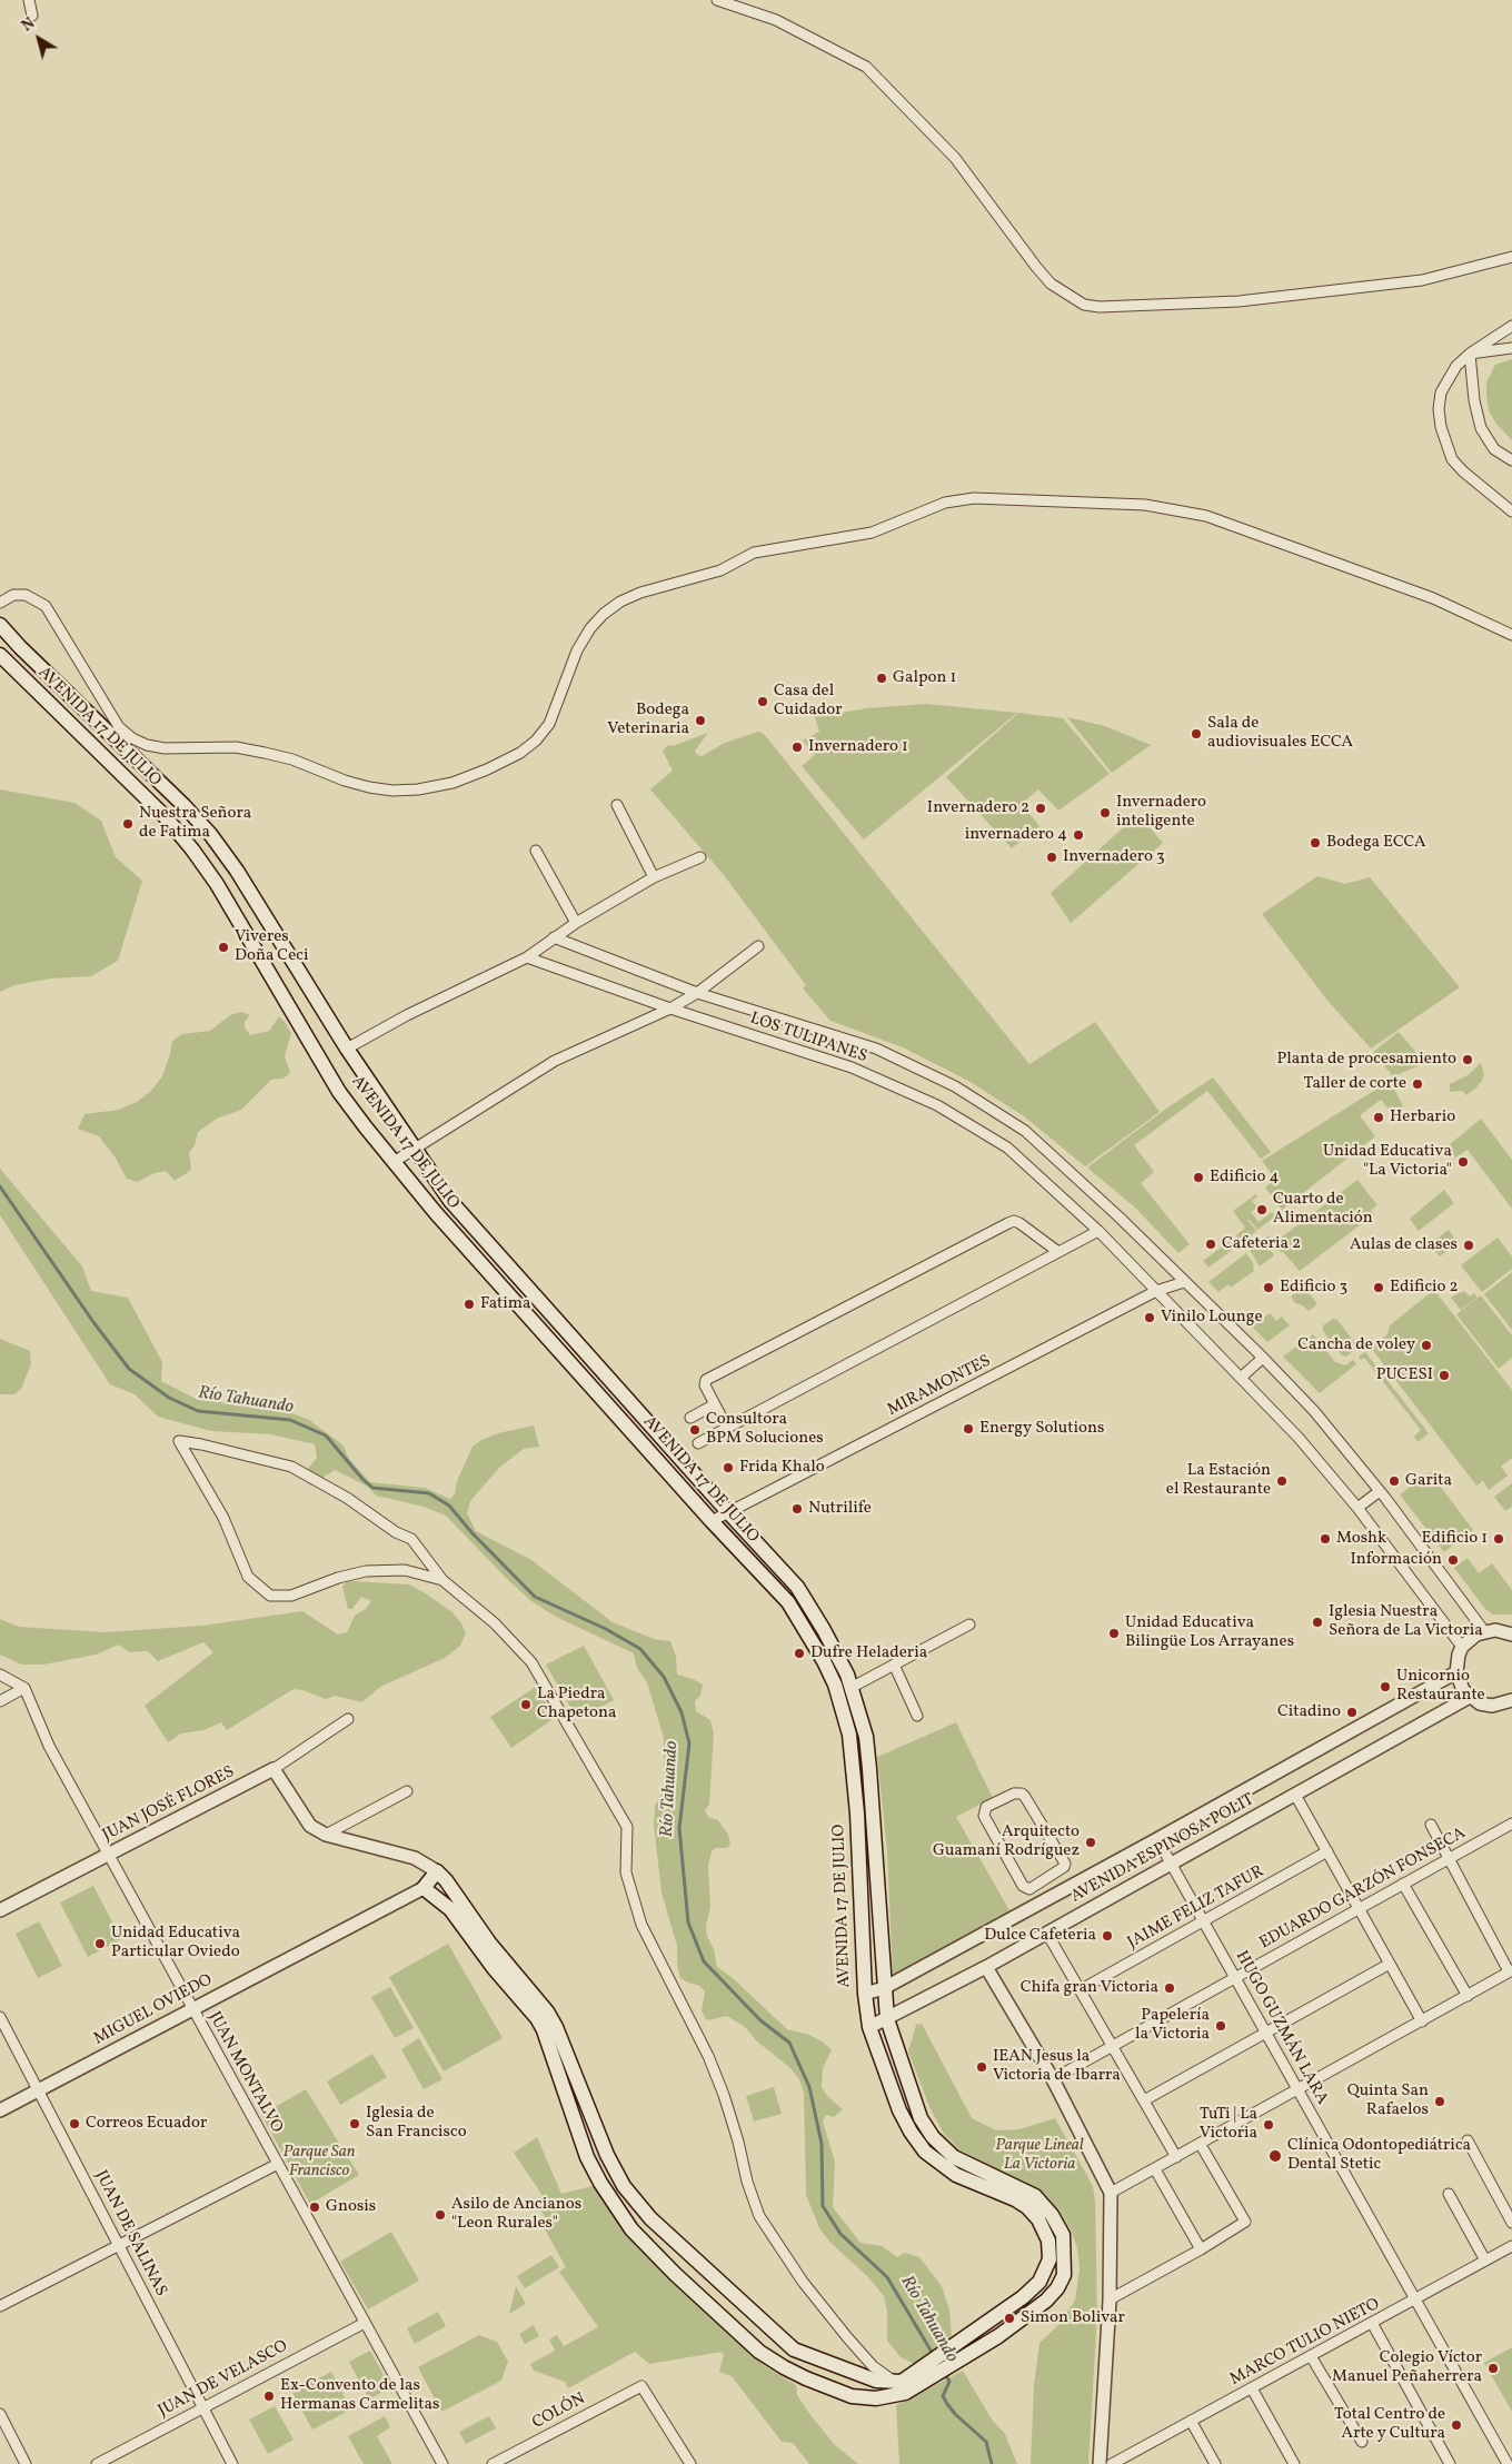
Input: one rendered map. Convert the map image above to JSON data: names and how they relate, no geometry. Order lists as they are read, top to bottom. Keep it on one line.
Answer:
{"streets":{"main road":["AVENIDA 17 DE JULIO","MIGUEL OVIEDO"],"street":["LOS TULIPANES","MIRAMONTES","JUAN JOSÉ FLORES","AVENIDA ESPINOSA POLIT","EDUARDO GARZÓN FONSECA","JAIME FELIZ TAFUR","HUGO GUZMÁN LARA","JUAN MONTALVO","JUAN DE SALINAS","MARCO TULIO NIETO","JUAN DE VELASCO","COLÓN"]},"crossings":[["AVENIDA 17 DE JULIO","MIRAMONTES"],["AVENIDA 17 DE JULIO","AVENIDA ESPINOSA POLIT"],["AVENIDA 17 DE JULIO","MIGUEL OVIEDO"],["LOS TULIPANES","MIRAMONTES"],["JUAN JOSÉ FLORES","JUAN MONTALVO"],["AVENIDA ESPINOSA POLIT","HUGO GUZMÁN LARA"],["EDUARDO GARZÓN FONSECA","HUGO GUZMÁN LARA"],["JAIME FELIZ TAFUR","HUGO GUZMÁN LARA"],["MIGUEL OVIEDO","JUAN MONTALVO"],["MIGUEL OVIEDO","JUAN DE SALINAS"],["HUGO GUZMÁN LARA","MARCO TULIO NIETO"],["JUAN MONTALVO","JUAN DE VELASCO"],["JUAN DE SALINAS","JUAN DE VELASCO"]],"water":["Río Tahuando"],"parks":["Parque Lineal La Victoria","Parque San Francisco"],"places":["Galpon 1","Casa del Cuidador","Bodega Veterinaria","Sala de audiovisuales ECCA","Invernadero 1","Invernadero 2","Invernadero inteligente","Nuestra Señora de Fatima","invernadero 4","Bodega ECCA","Invernadero 3","Viveres Doña Ceci","Planta de procesamiento","Taller de corte","Herbario","Unidad Educativa \"La Victoria\"","Edificio 4","Cuarto de Alimentación","Cafeteria 2","Aulas de clases","Edificio 3","Edificio 2","Fatima","Vinilo Lounge","Cancha de voley","PUCESI","Energy Solutions","Consultora BPM Soluciones","Frida Khalo","La Estación el Restaurante","Garita","Nutrilife","Moshk","Edificio 1","Información","Iglesia Nuestra Señora de La Victoria","Unidad Educativa Bilingüe Los Arrayanes","Dufre Heladeria","Unicornio Restaurante","La Piedra Chapetona","Citadino","Arquitecto Guamaní Rodríguez","Dulce Cafeteria","Unidad Educativa Particular Oviedo","Chifa gran Victoria","Papelería la Victoria","IEAN Jesus la Victoria de Ibarra","Quinta San Rafaelos","Correos Ecuador","Iglesia de San Francisco","TuTi | La Victoria","Clínica Odontopediátrica Dental Stetic","Gnosis","Asilo de Ancianos \"Leon Rurales\"","Simon Bolivar","Colegio Víctor Manuel Peñaherrera","Ex-Convento de las Hermanas Carmelitas","Total Centro de Arte y Cultura"],"north":"top left"}
